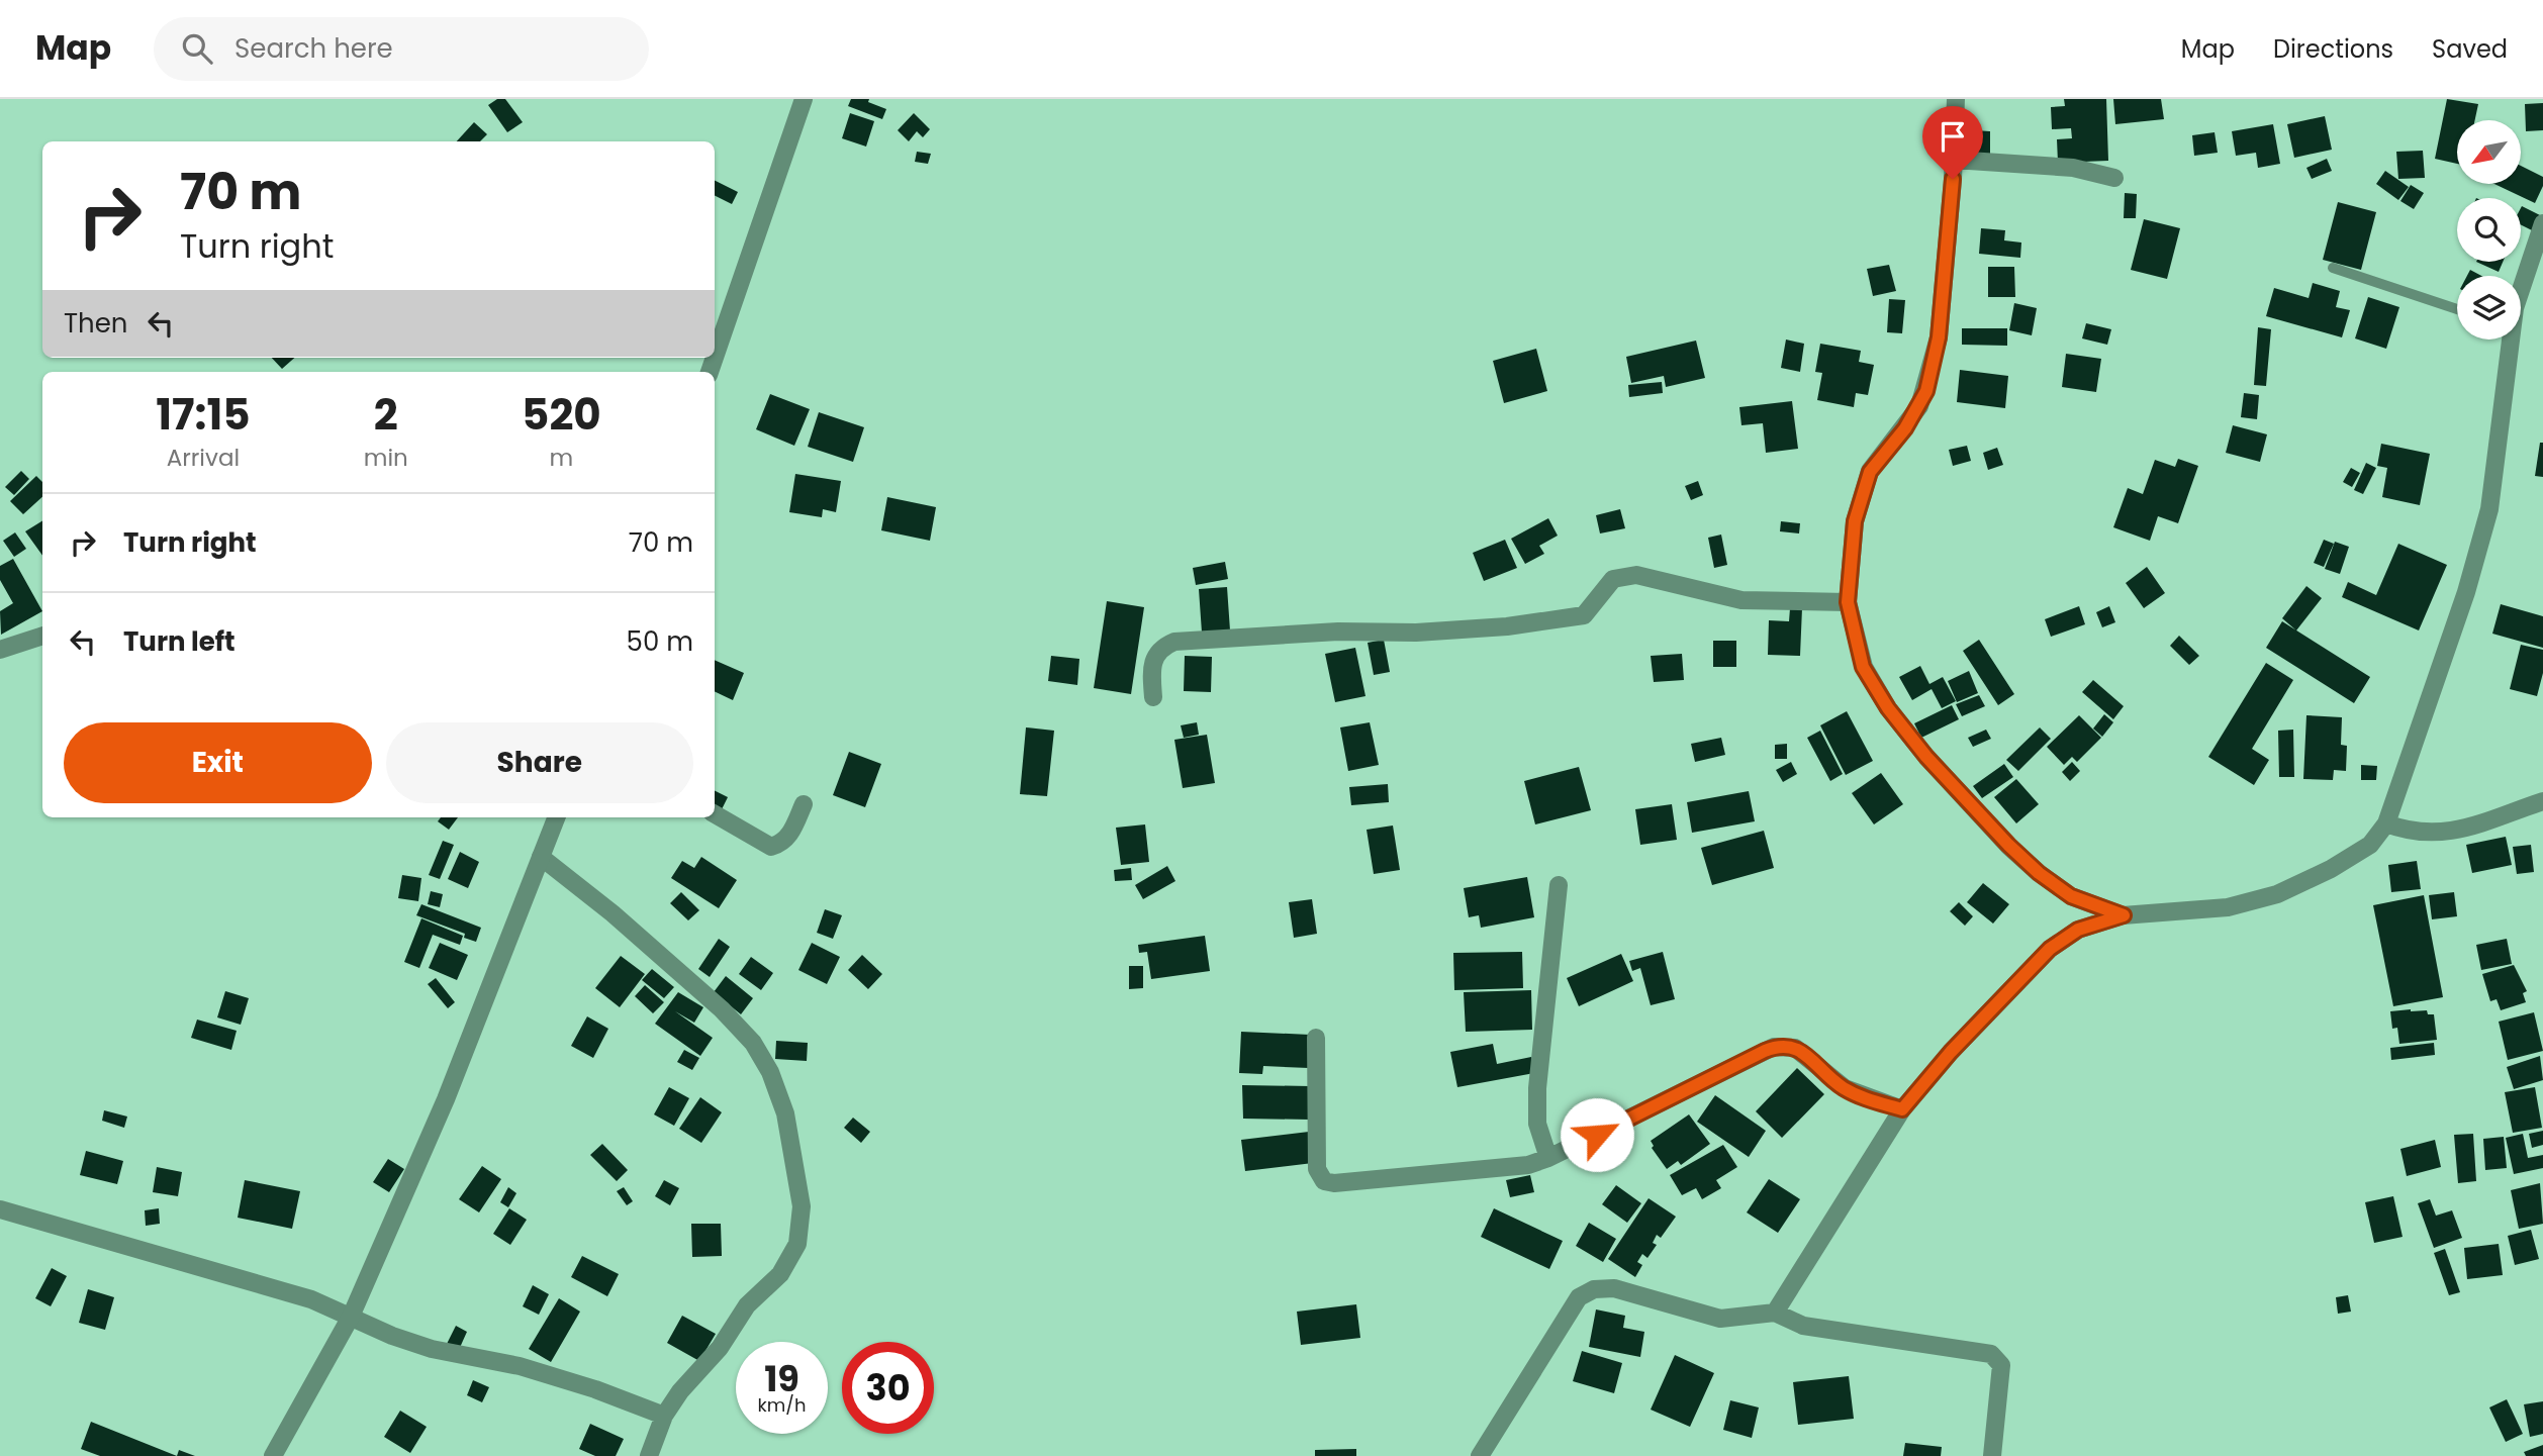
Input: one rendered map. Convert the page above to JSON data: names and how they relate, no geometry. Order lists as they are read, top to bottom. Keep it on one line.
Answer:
{"north":"bottom left","page":{"header":"Map","search":"Search here","nav":["Map","Directions","Saved"],"turn":["70 m","Turn right"],"then":"Then","eta":["17:15","Arrival","2","min","520","m"],"list":[{"name":"Turn right","value":"70 m"},{"name":"Turn left","value":"50 m"}],"buttons":["Exit","Share"],"speed":"19 km/h","limit":"30"}}
